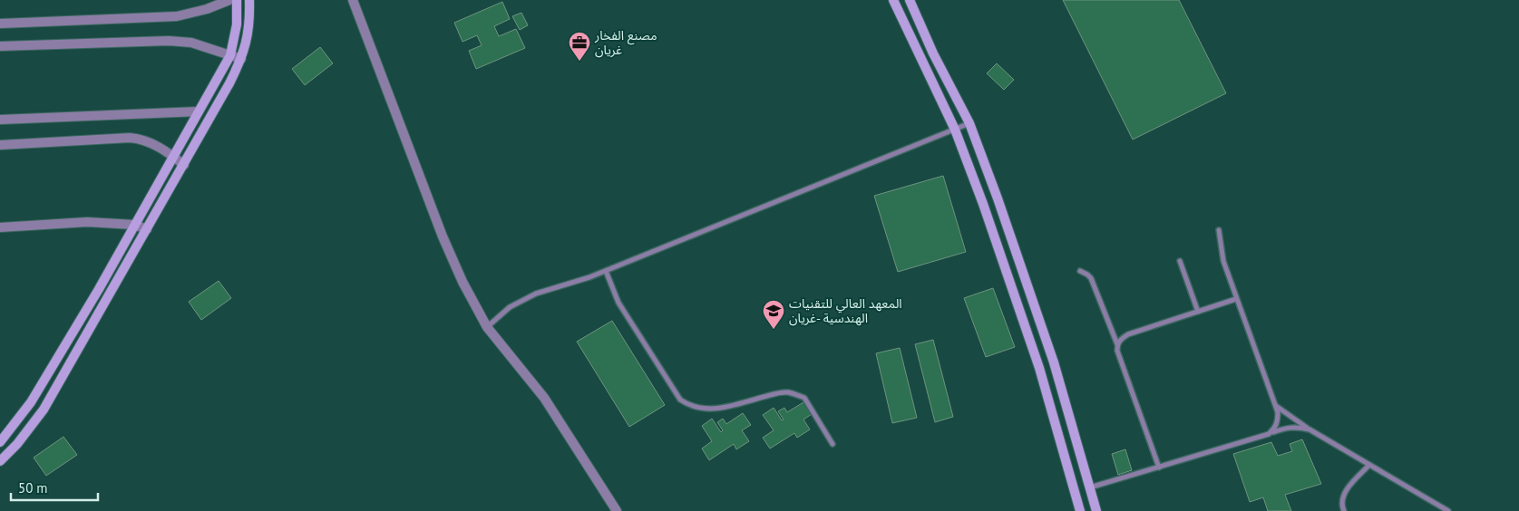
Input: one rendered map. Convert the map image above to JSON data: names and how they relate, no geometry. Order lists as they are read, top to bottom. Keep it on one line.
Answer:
{"places":{"office":["مصنع الفخار غريان"],"school or university":["المعهد العالي للتقنيات الهندسية -غريان"]},"scale_bar":"50 m"}
